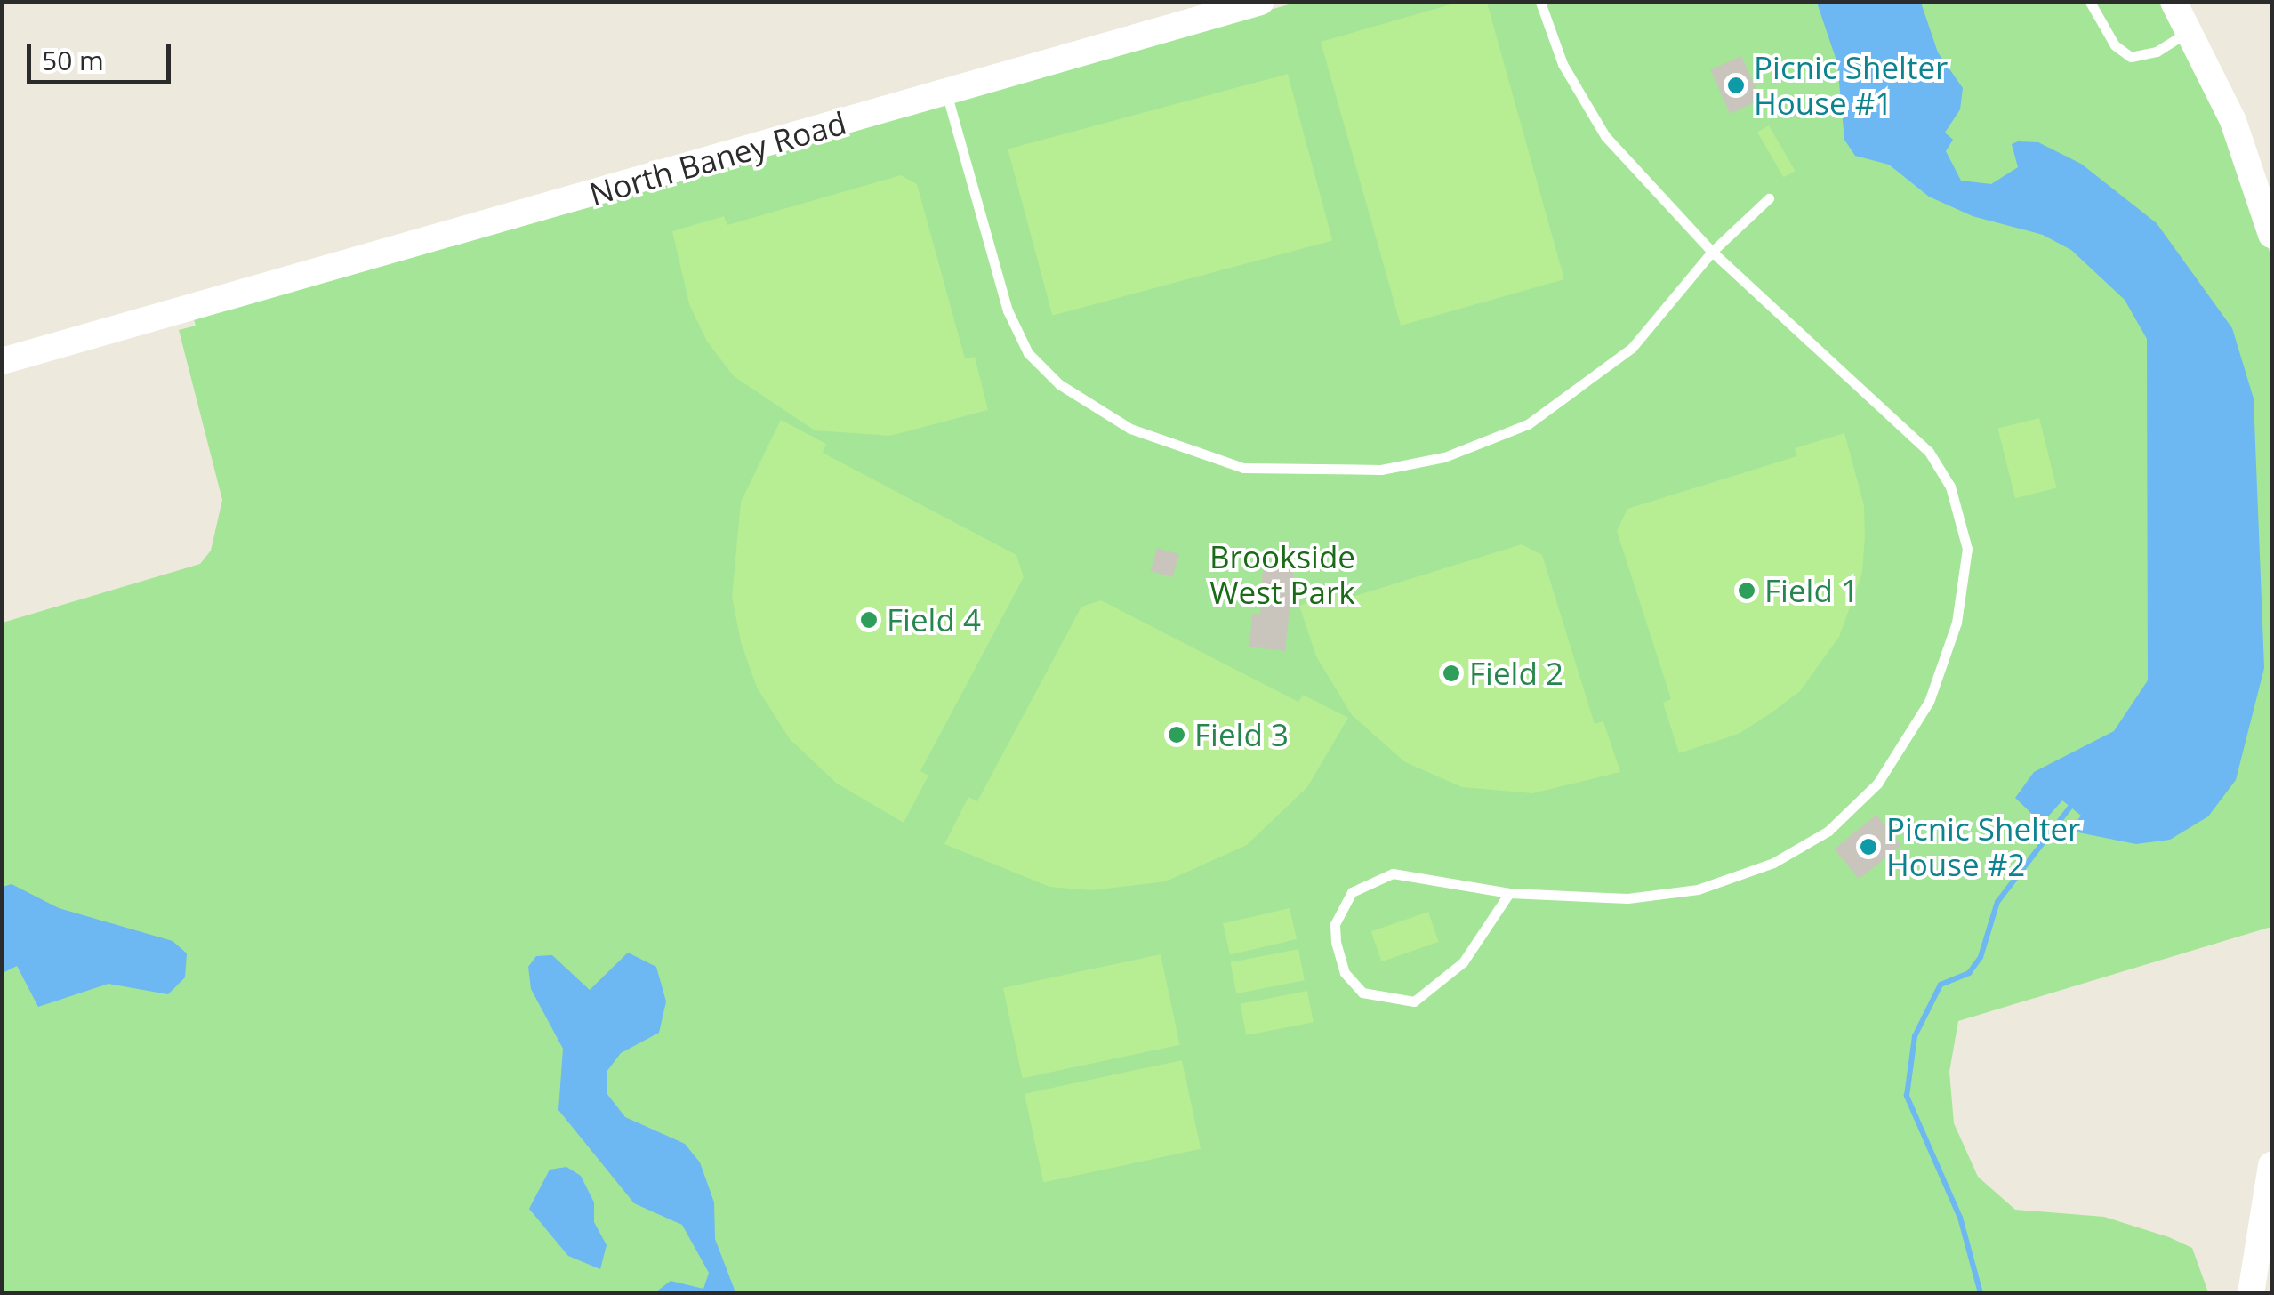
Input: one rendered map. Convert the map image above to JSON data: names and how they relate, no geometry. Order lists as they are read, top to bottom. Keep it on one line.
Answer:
{"streets":{"street":["North Baney Road"]},"parks":["Brookside West Park"],"places":["Picnic Shelter House #1","Field 1","Field 4","Field 2","Field 3","Picnic Shelter House #2"],"scale_bar":"50 m"}
